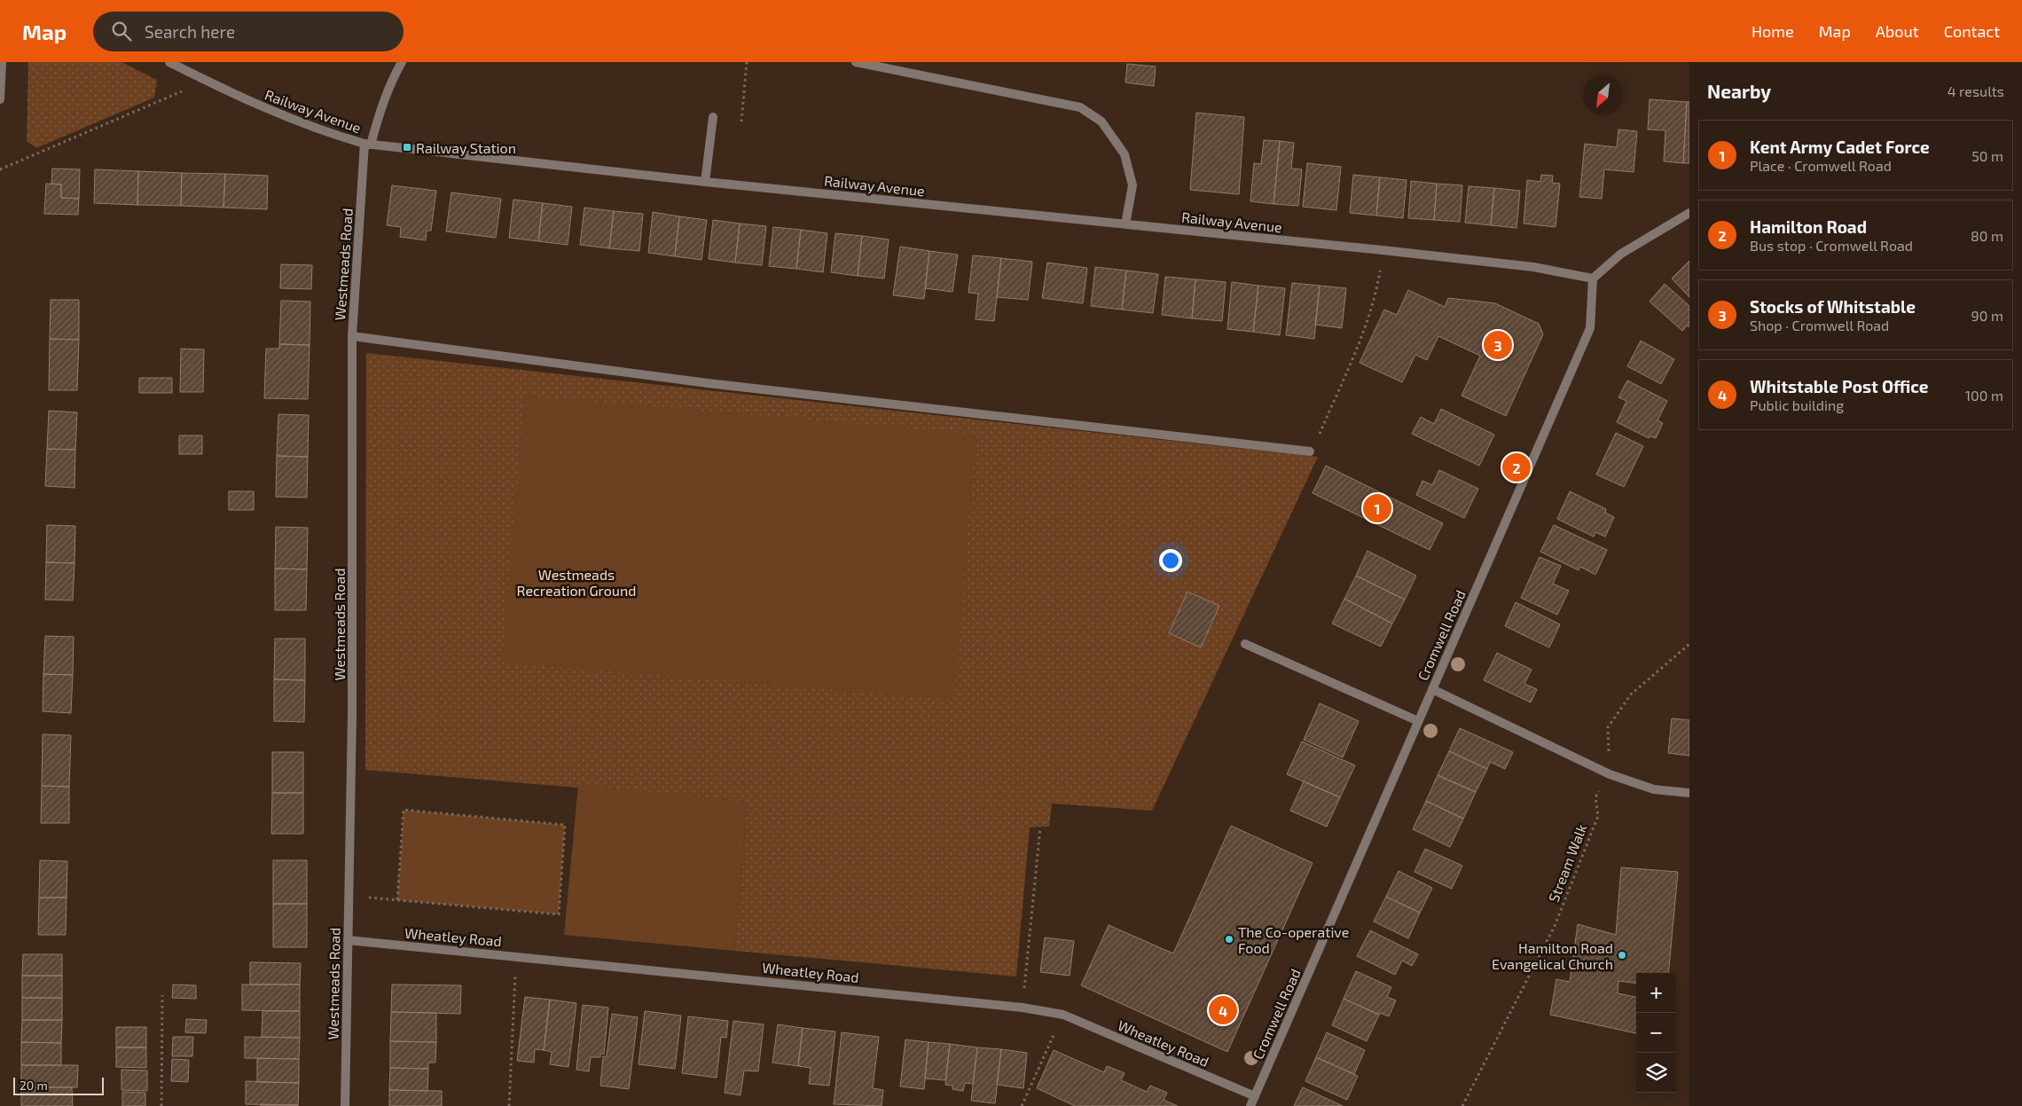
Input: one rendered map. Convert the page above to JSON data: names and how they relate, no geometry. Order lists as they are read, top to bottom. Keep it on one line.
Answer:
{"streets":{"street":["Railway Avenue","Westmeads Road","Cromwell Road","Wheatley Road"],"path":["Stream Walk"]},"crossings":[["Railway Avenue","Westmeads Road"],["Railway Avenue","Cromwell Road"],["Westmeads Road","Wheatley Road"],["Cromwell Road","Wheatley Road"]],"parks":["Westmeads Recreation Ground"],"places":{"transit":["Railway Station"],"other":["The Co-operative Food","Hamilton Road Evangelical Church"]},"scale_bar":"20 m","north":"bottom left","page":{"header":"Map","search":"Search here","nav":["Home","Map","About","Contact"],"heading":["Nearby","4 results"],"list":[{"mark":"1","name":"Kent Army Cadet Force","note":"Place · Cromwell Road","value":"50 m"},{"mark":"2","name":"Hamilton Road","note":"Bus stop · Cromwell Road","value":"80 m"},{"mark":"3","name":"Stocks of Whitstable","note":"Shop · Cromwell Road","value":"90 m"},{"mark":"4","name":"Whitstable Post Office","note":"Public building","value":"100 m"}],"pins":["3","2","1","4"],"map_buttons":["+","−"],"scale":"20 m"}}
